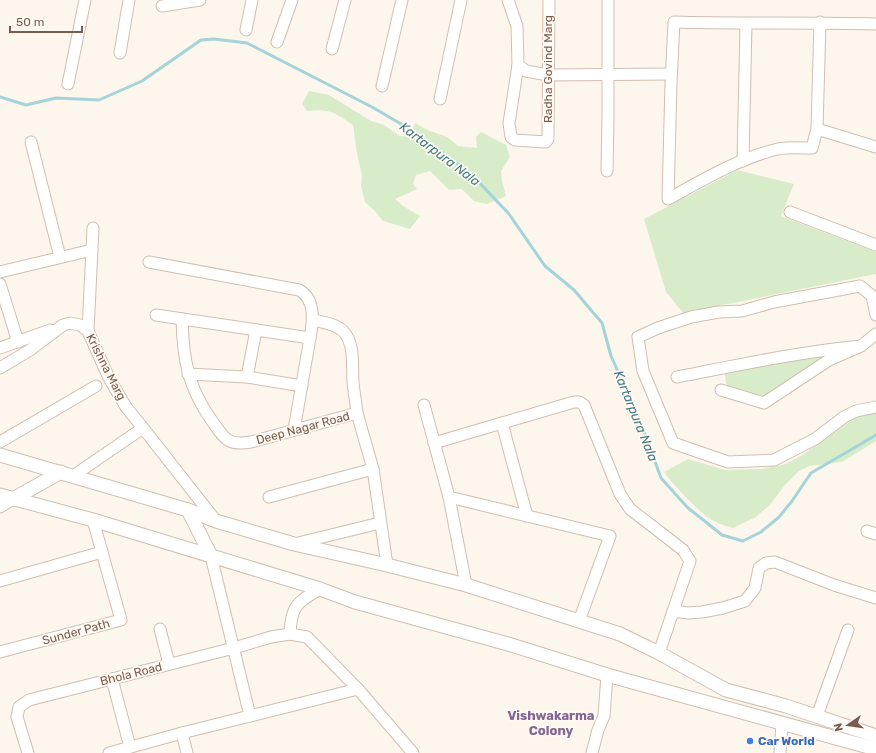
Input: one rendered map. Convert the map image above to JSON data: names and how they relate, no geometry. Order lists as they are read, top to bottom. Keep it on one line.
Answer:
{"streets":{"street":["Radha Govind Marg","Krishna Marg","Deep Nagar Road","Sunder Path","Bhola Road"]},"districts":["Vishwakarma Colony"],"water":["Kartarpura Nala"],"places":["Car World"],"scale_bar":"50 m","north":"left"}
